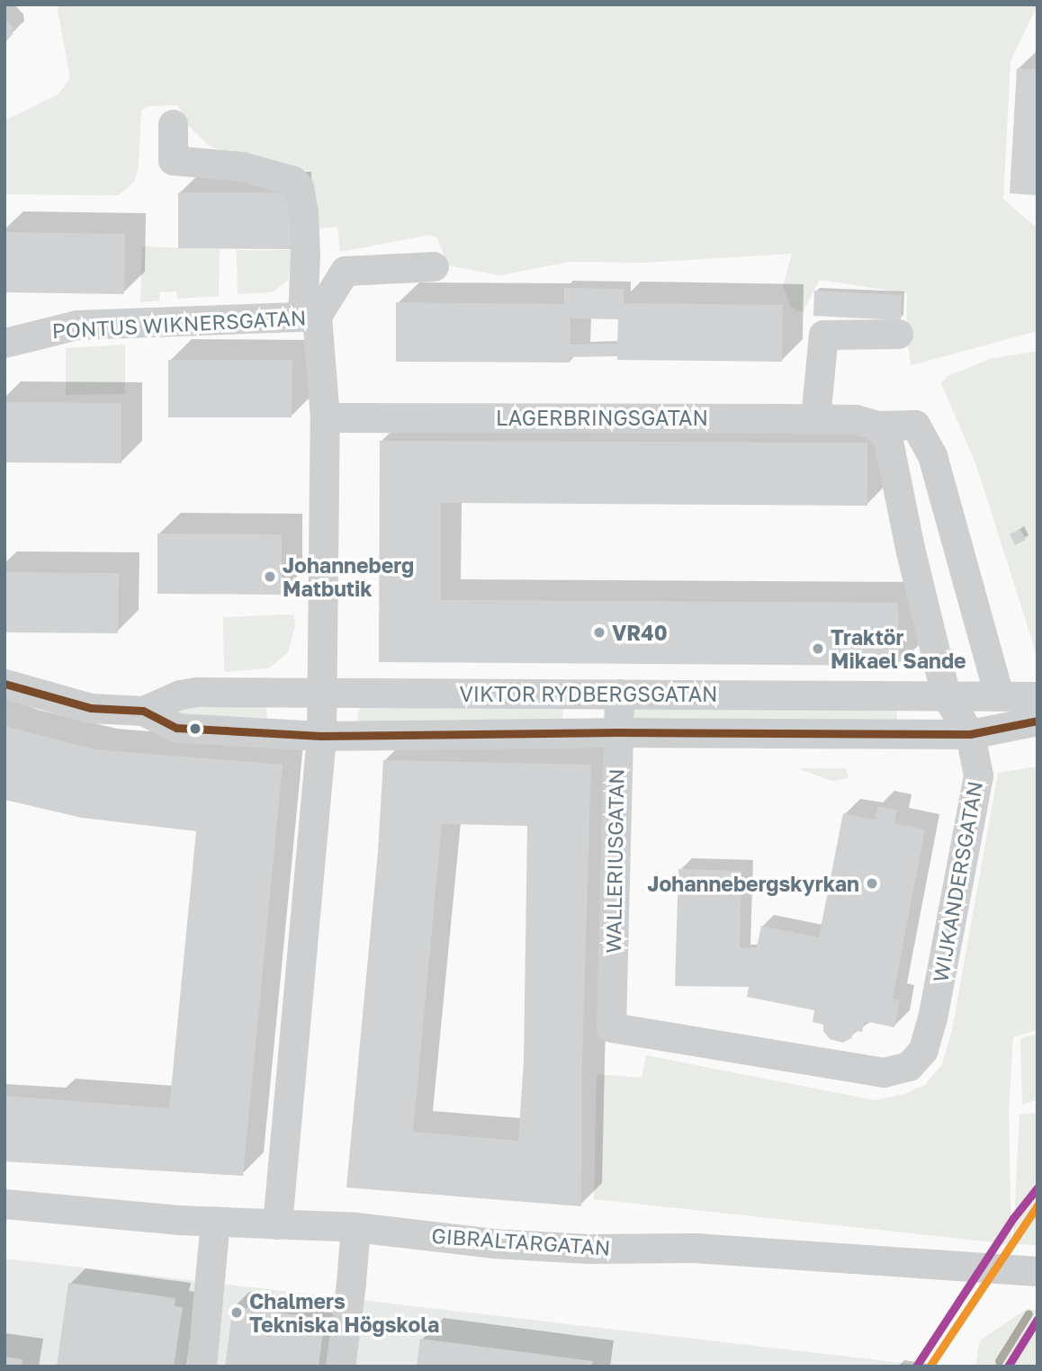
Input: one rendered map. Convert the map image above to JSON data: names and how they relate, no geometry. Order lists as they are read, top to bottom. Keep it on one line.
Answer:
{"streets":{"street":["PONTUS WIKNERSGATAN","LAGERBRINGSGATAN","VIKTOR RYDBERGSGATAN","WALLERIUSGATAN","WIJKANDERSGATAN","GIBRALTARGATAN"]},"crossings":[["LAGERBRINGSGATAN","WIJKANDERSGATAN"],["VIKTOR RYDBERGSGATAN","WALLERIUSGATAN"],["VIKTOR RYDBERGSGATAN","WIJKANDERSGATAN"],["WALLERIUSGATAN","WIJKANDERSGATAN"]],"places":["Johanneberg Matbutik","VR40","Traktör Mikael Sande","Johannebergskyrkan","Chalmers Tekniska Högskola"]}
